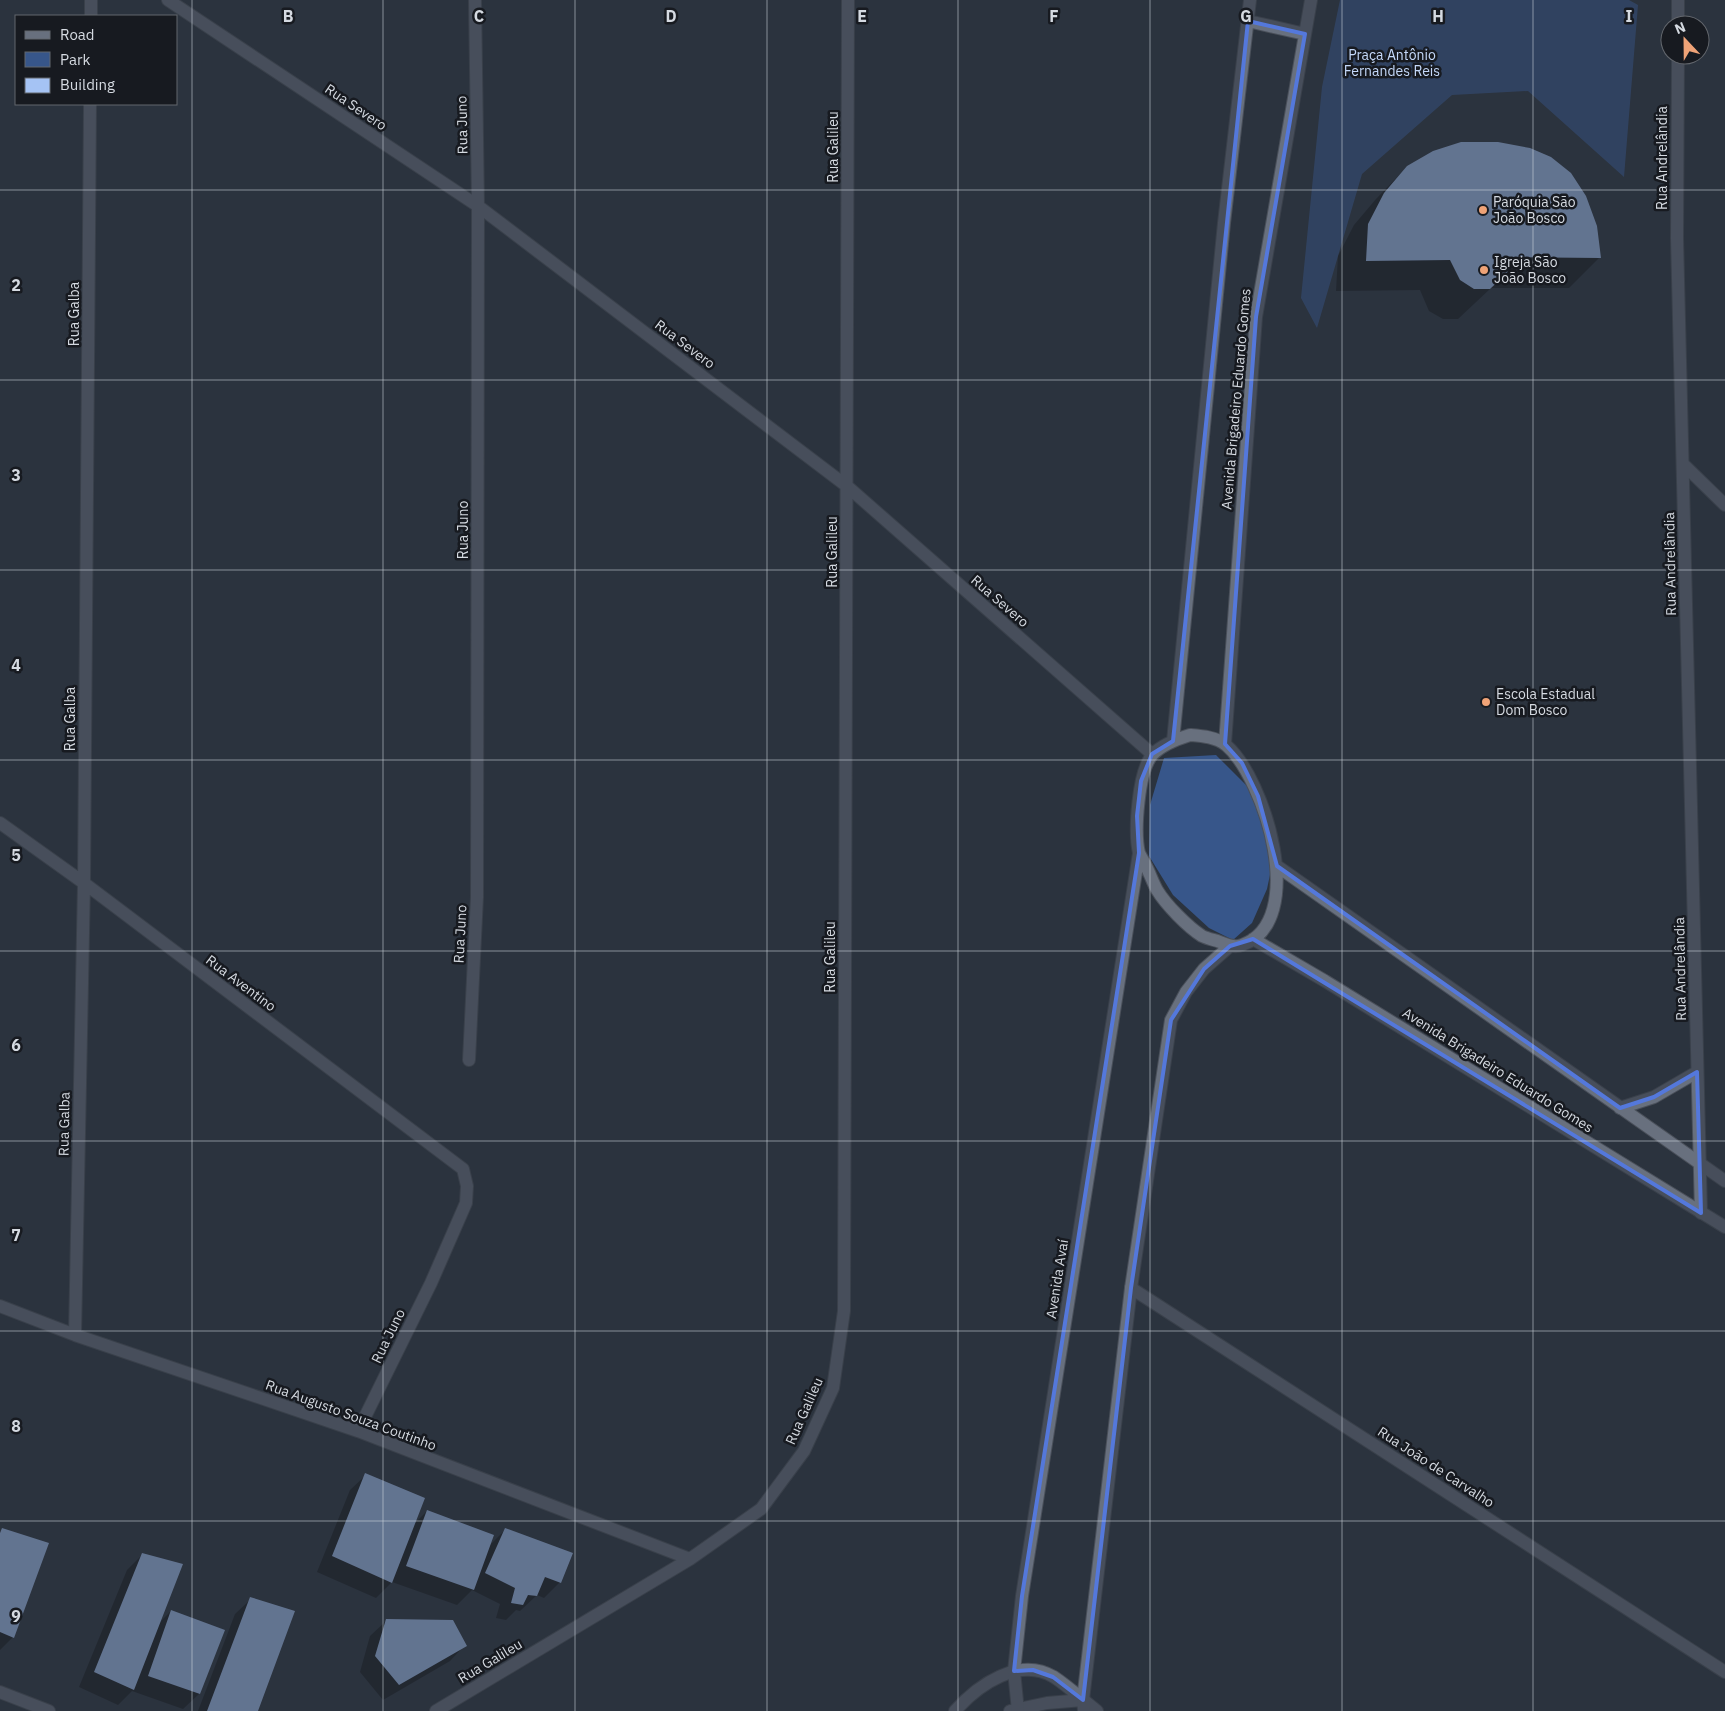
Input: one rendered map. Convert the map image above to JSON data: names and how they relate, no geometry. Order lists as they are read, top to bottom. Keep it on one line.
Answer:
{"streets":{"street":["Rua Severo","Rua Juno","Rua Galileu","Rua Andrelândia","Rua Galba","Avenida Brigadeiro Eduardo Gomes","Rua Aventino","Avenida Avaí","Rua Augusto Souza Coutinho","Rua João de Carvalho"]},"crossings":[["Rua Severo","Rua Juno"],["Rua Severo","Rua Galileu"],["Rua Severo","Avenida Brigadeiro Eduardo Gomes"],["Rua Severo","Avenida Avaí"],["Rua Juno","Rua Aventino"],["Rua Juno","Rua Augusto Souza Coutinho"],["Rua Galileu","Rua Augusto Souza Coutinho"],["Rua Andrelândia","Avenida Brigadeiro Eduardo Gomes"],["Rua Galba","Rua Aventino"],["Rua Galba","Rua Augusto Souza Coutinho"],["Avenida Brigadeiro Eduardo Gomes","Avenida Avaí"]],"parks":["Praça Antônio Fernandes Reis"],"places":["Paróquia São João Bosco","Igreja São João Bosco","Escola Estadual Dom Bosco"],"legend":["Road","Park","Building"],"north":"top","grid":{"columns":["B","C","D","E","F","G","H","I"],"rows":["2","3","4","5","6","7","8","9"]}}
